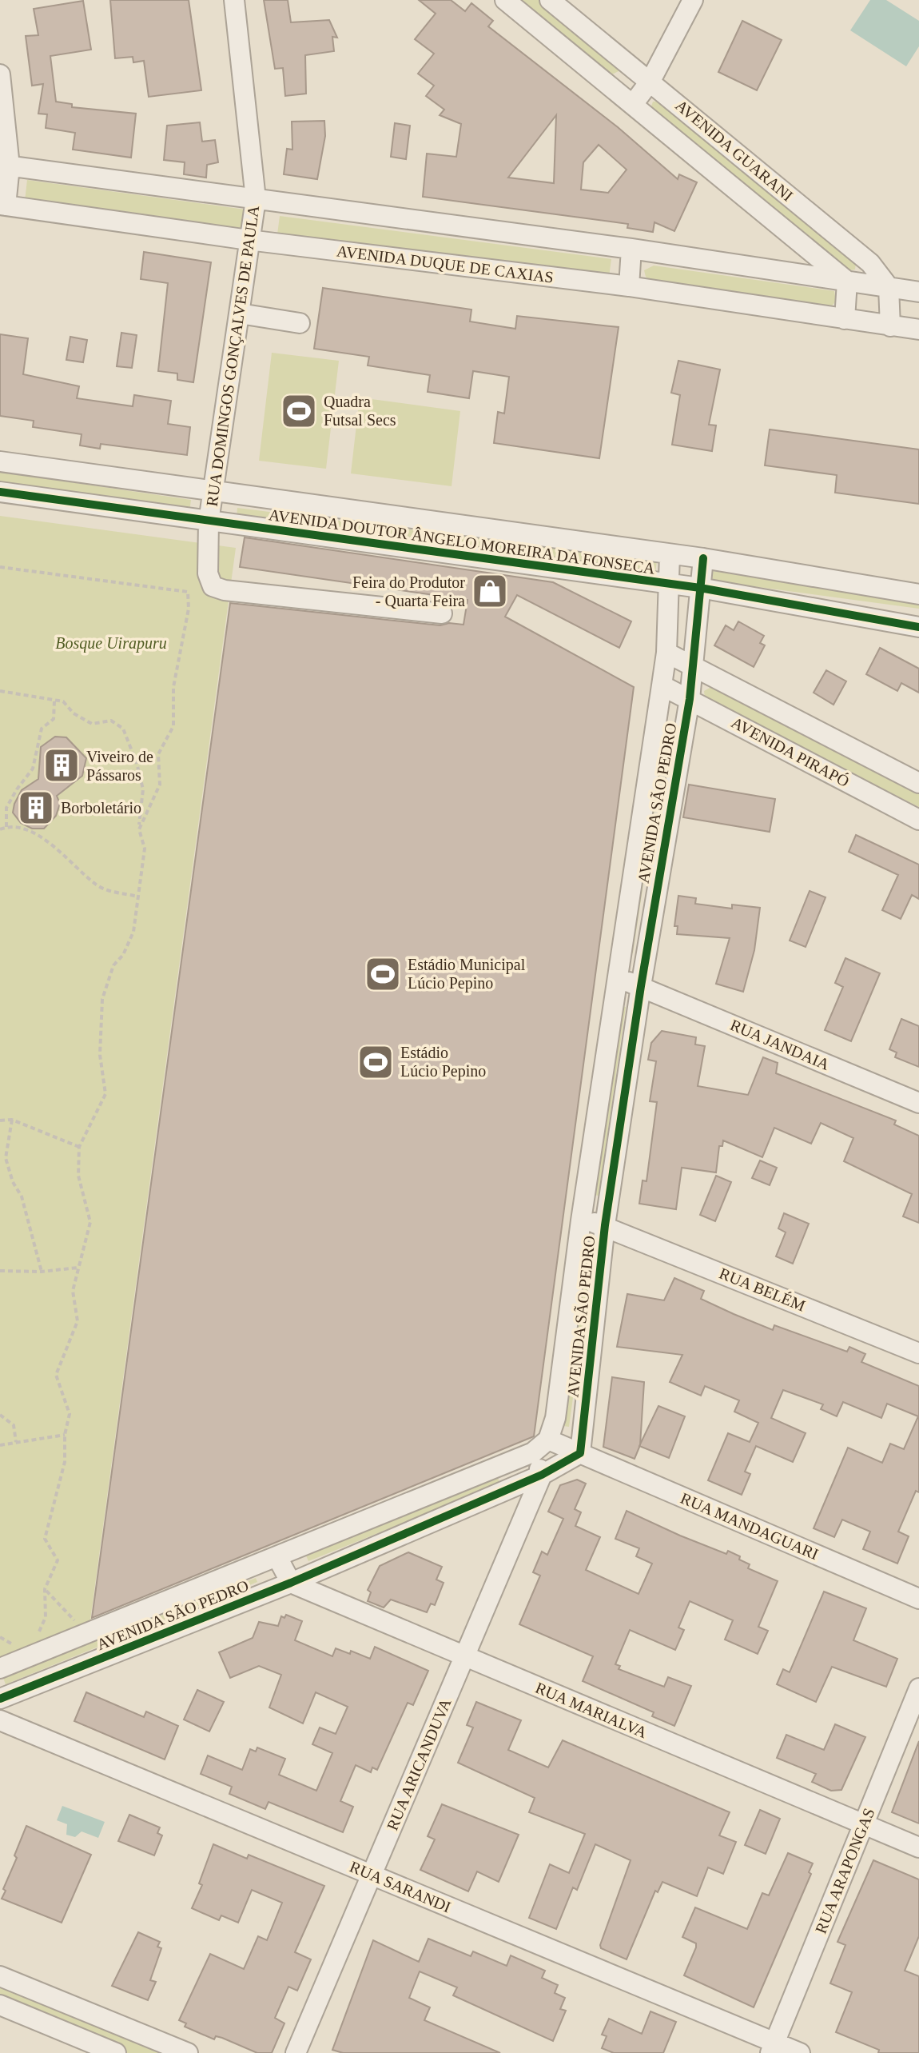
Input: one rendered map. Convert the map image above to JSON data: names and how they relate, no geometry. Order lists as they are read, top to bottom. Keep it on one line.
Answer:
{"streets":{"street":["AVENIDA GUARANI","AVENIDA DUQUE DE CAXIAS","RUA DOMINGOS GONÇALVES DE PAULA","AVENIDA DOUTOR ÂNGELO MOREIRA DA FONSECA","AVENIDA PIRAPÓ","AVENIDA SÃO PEDRO","RUA JANDAIA","RUA BELÉM","RUA MANDAGUARI","RUA MARIALVA","RUA ARICANDUVA","RUA ARAPONGAS","RUA SARANDI"]},"crossings":[["AVENIDA DUQUE DE CAXIAS","RUA DOMINGOS GONÇALVES DE PAULA"],["RUA DOMINGOS GONÇALVES DE PAULA","AVENIDA DOUTOR ÂNGELO MOREIRA DA FONSECA"],["AVENIDA DOUTOR ÂNGELO MOREIRA DA FONSECA","AVENIDA SÃO PEDRO"],["AVENIDA PIRAPÓ","AVENIDA SÃO PEDRO"],["AVENIDA SÃO PEDRO","RUA JANDAIA"],["AVENIDA SÃO PEDRO","RUA BELÉM"],["AVENIDA SÃO PEDRO","RUA MANDAGUARI"],["AVENIDA SÃO PEDRO","RUA MARIALVA"],["AVENIDA SÃO PEDRO","RUA ARICANDUVA"],["RUA MARIALVA","RUA ARICANDUVA"],["RUA MARIALVA","RUA ARAPONGAS"],["RUA ARICANDUVA","RUA SARANDI"],["RUA ARAPONGAS","RUA SARANDI"]],"parks":["Bosque Uirapuru"],"places":{"sports":["Quadra Futsal Secs","Estádio Municipal Lúcio Pepino","Estádio Lúcio Pepino"],"shop":["Feira do Produtor - Quarta Feira"],"building":["Viveiro de Pássaros","Borboletário"]}}
